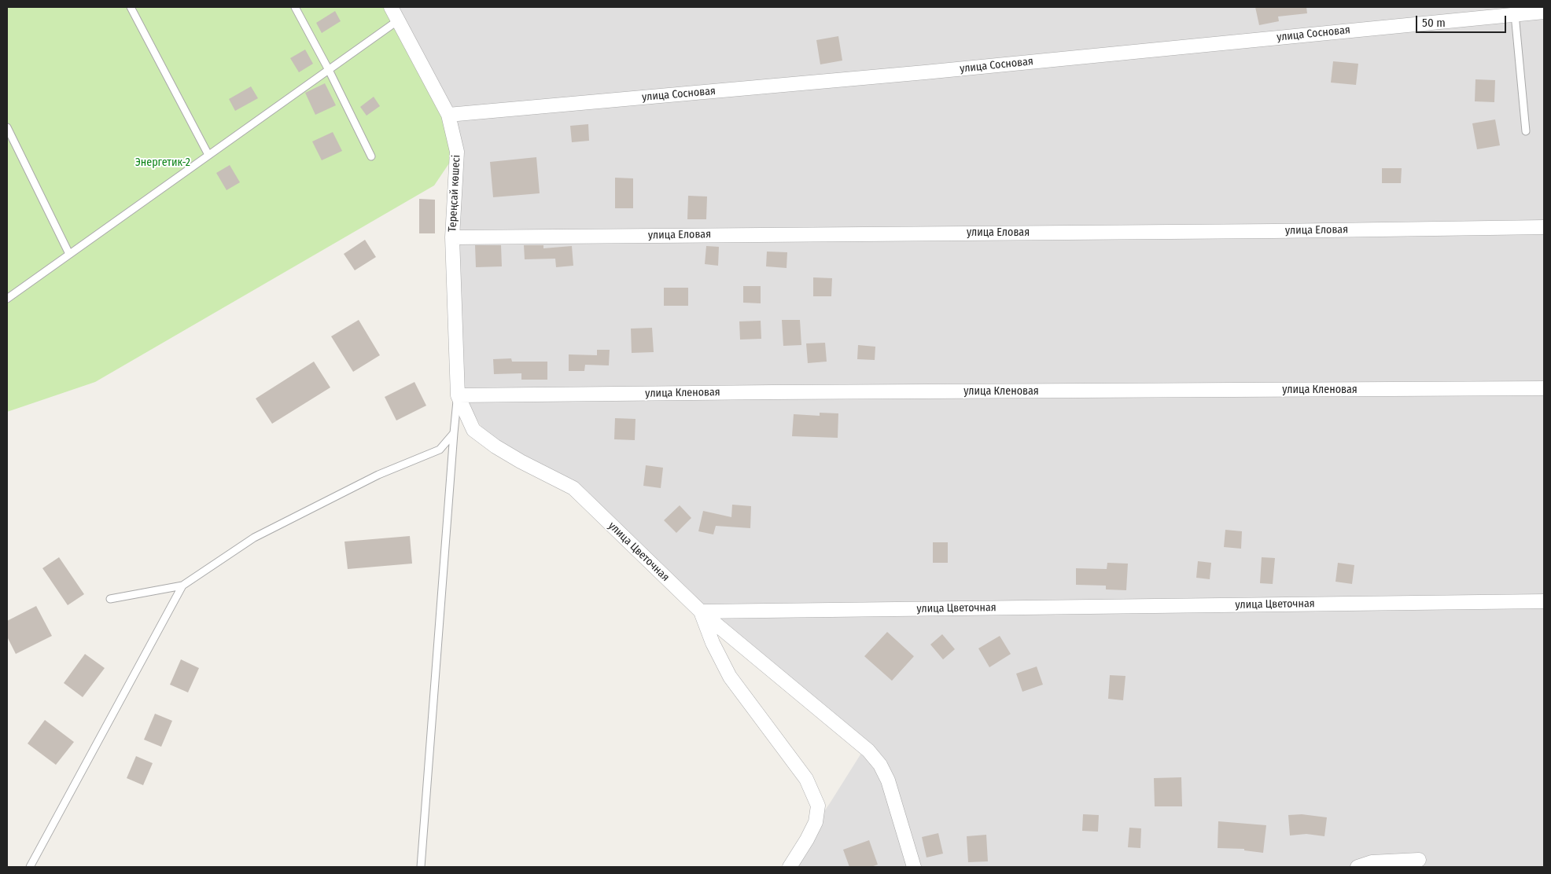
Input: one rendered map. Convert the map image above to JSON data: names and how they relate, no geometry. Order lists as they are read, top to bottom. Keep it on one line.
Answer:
{"streets":{"street":["улица Сосновая","Тереңсай көшесі","улица Еловая","улица Кленовая","улица Цветочная"]},"crossings":[["улица Сосновая","Тереңсай көшесі"],["Тереңсай көшесі","улица Еловая"],["Тереңсай көшесі","улица Кленовая"],["Тереңсай көшесі","улица Цветочная"],["улица Кленовая","улица Цветочная"]],"parks":["Энергетик-2"],"scale_bar":"50 m"}
